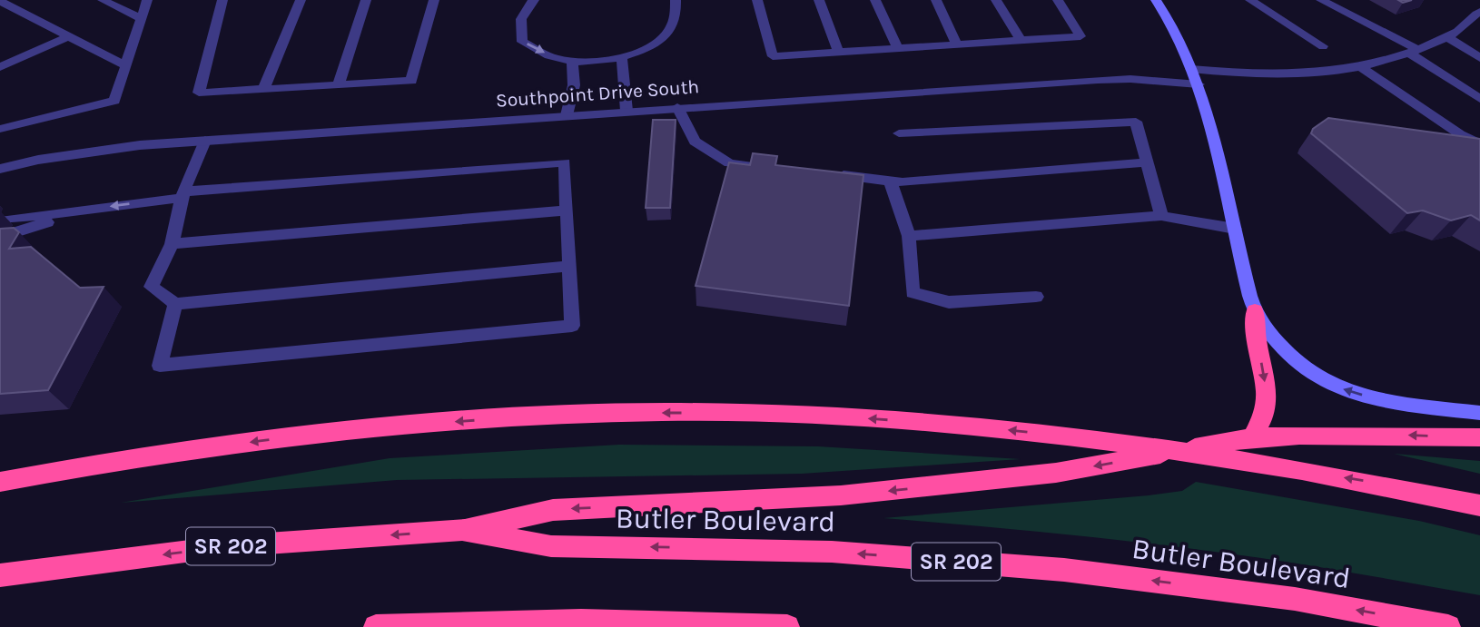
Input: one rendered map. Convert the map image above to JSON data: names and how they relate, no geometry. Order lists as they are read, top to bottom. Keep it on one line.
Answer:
{"streets":{"highway":["Butler Boulevard","SR 202"],"street":["Southpoint Drive South"]}}
